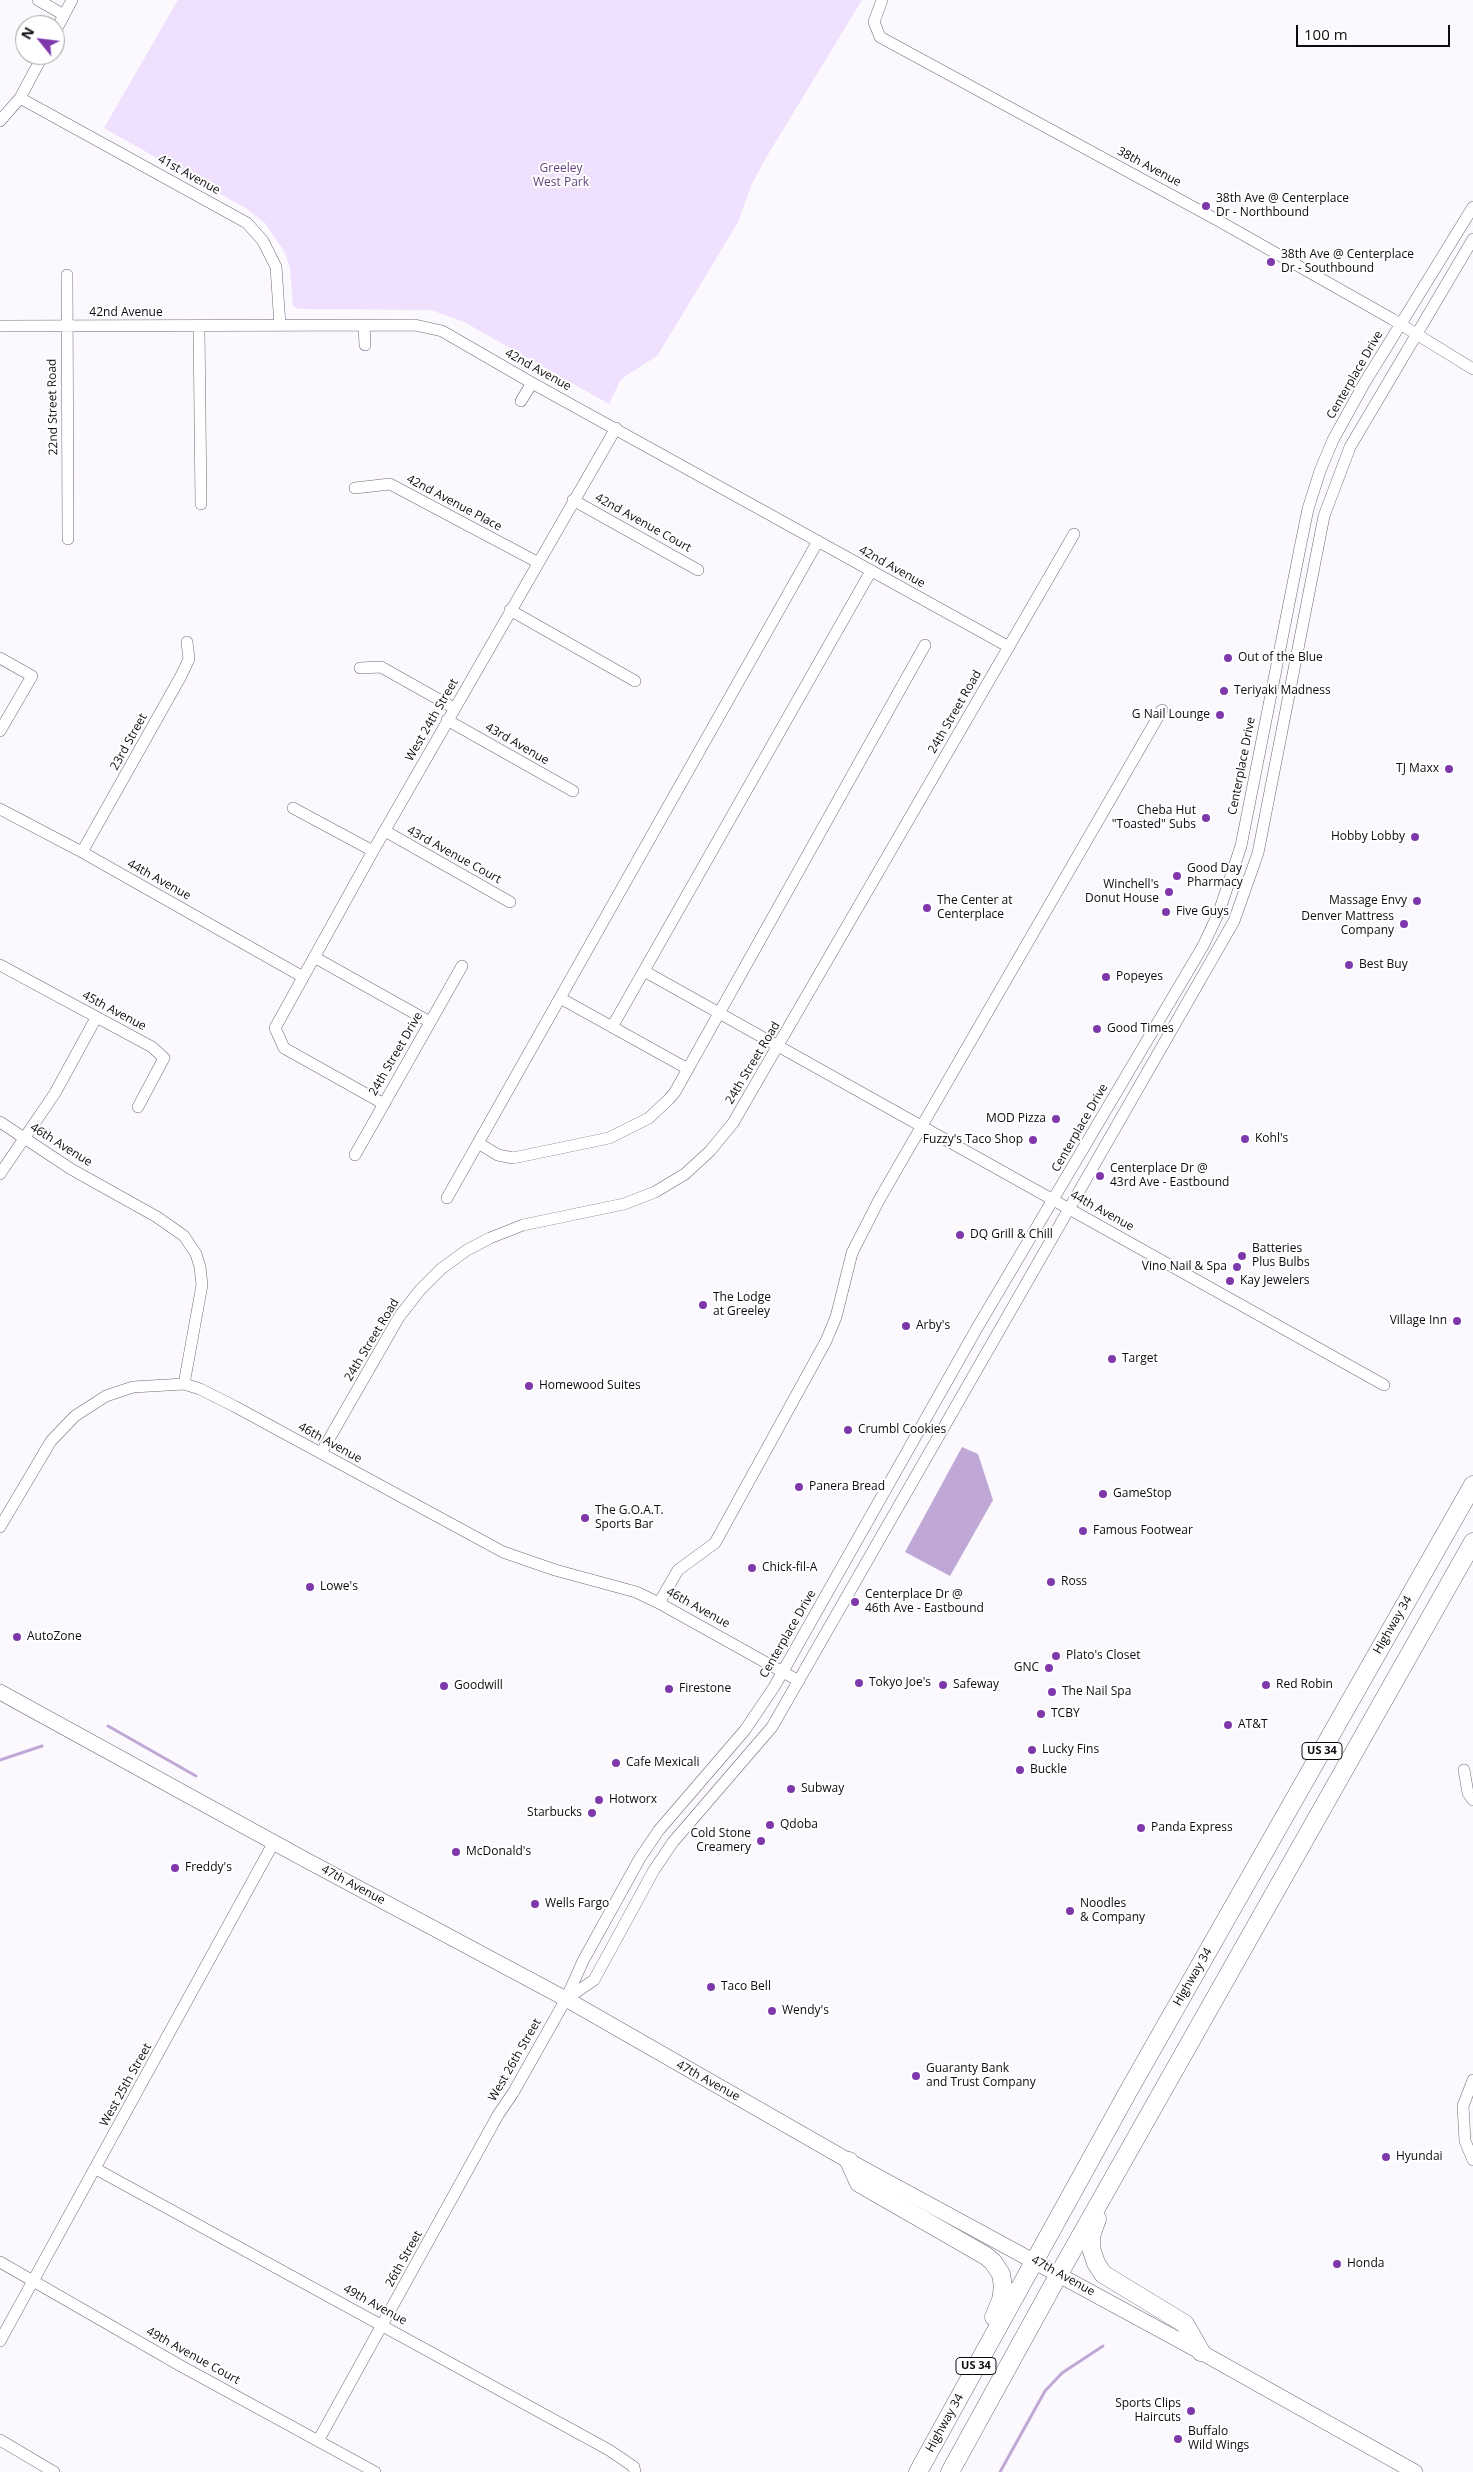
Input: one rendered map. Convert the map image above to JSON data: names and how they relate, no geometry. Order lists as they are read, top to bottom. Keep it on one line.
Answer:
{"streets":{"highway":["Highway 34","US 34"],"main road":["47th Avenue"],"street":["38th Avenue","41st Avenue","42nd Avenue","Centerplace Drive","22nd Street Road","42nd Avenue Place","42nd Avenue Court","24th Street Road","West 24th Street","23rd Street","43rd Avenue","43rd Avenue Court","44th Avenue","45th Avenue","24th Street Drive","46th Avenue","West 26th Street","West 25th Street","26th Street","49th Avenue","49th Avenue Court"]},"crossings":[["38th Avenue","Centerplace Drive"],["41st Avenue","42nd Avenue"],["42nd Avenue","22nd Street Road"],["42nd Avenue","24th Street Road"],["42nd Avenue","West 24th Street"],["Centerplace Drive","44th Avenue"],["Centerplace Drive","46th Avenue"],["Centerplace Drive","47th Avenue"],["Centerplace Drive","West 26th Street"],["42nd Avenue Place","West 24th Street"],["42nd Avenue Court","West 24th Street"],["24th Street Road","44th Avenue"],["24th Street Road","46th Avenue"],["West 24th Street","43rd Avenue"],["West 24th Street","43rd Avenue Court"],["West 24th Street","44th Avenue"],["West 24th Street","24th Street Drive"],["23rd Street","44th Avenue"],["Highway 34","47th Avenue"],["US 34","47th Avenue"],["47th Avenue","West 25th Street"],["West 26th Street","26th Street"],["West 25th Street","49th Avenue"],["West 25th Street","49th Avenue Court"],["26th Street","49th Avenue"],["26th Street","49th Avenue Court"]],"parks":["Greeley West Park"],"places":["38th Ave @ Centerplace Dr - Northbound","38th Ave @ Centerplace Dr - Southbound","Out of the Blue","Teriyaki Madness","G Nail Lounge","TJ Maxx","Cheba Hut \"Toasted\" Subs","Hobby Lobby","Good Day Pharmacy","Winchell's Donut House","Massage Envy","The Center at Centerplace","Five Guys","Denver Mattress Company","Best Buy","Popeyes","Good Times","MOD Pizza","Kohl's","Fuzzy's Taco Shop","Centerplace Dr @ 43rd Ave - Eastbound","DQ Grill & Chill","Batteries Plus Bulbs","Vino Nail & Spa","Kay Jewelers","The Lodge at Greeley","Village Inn","Arby's","Target","Homewood Suites","Crumbl Cookies","Panera Bread","GameStop","The G.O.A.T. Sports Bar","Famous Footwear","Chick-fil-A","Ross","Lowe's","Centerplace Dr @ 46th Ave - Eastbound","AutoZone","Plato's Closet","GNC","Tokyo Joe's","Safeway","Red Robin","Goodwill","Firestone","The Nail Spa","TCBY","AT&T","Lucky Fins","Cafe Mexicali","Buckle","Subway","Hotworx","Starbucks","Qdoba","Panda Express","Cold Stone Creamery","McDonald's","Freddy's","Wells Fargo","Noodles & Company","Taco Bell","Wendy's","Guaranty Bank and Trust Company","Hyundai","Honda","Sports Clips Haircuts","Buffalo Wild Wings"],"scale_bar":"100 m","north":"top left"}
